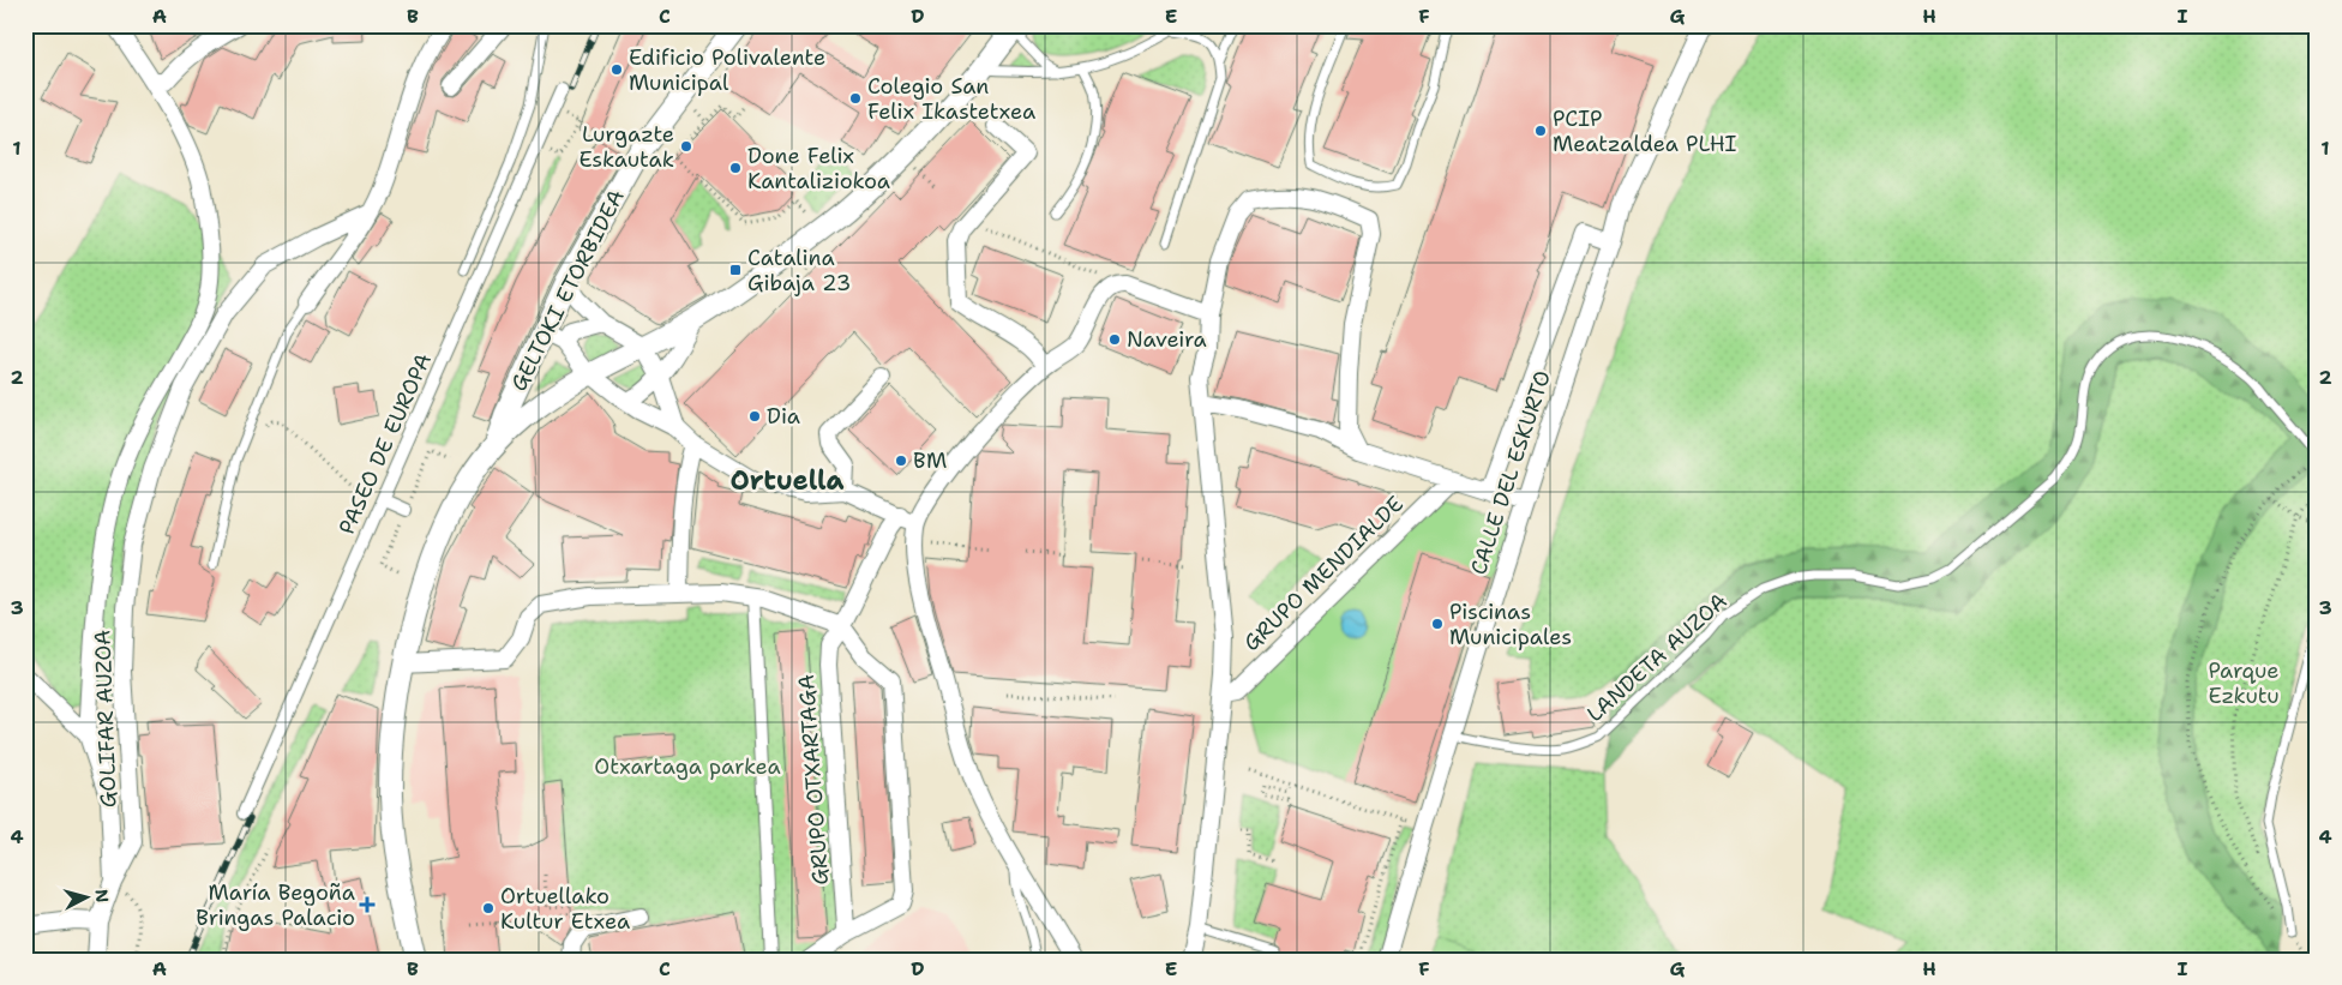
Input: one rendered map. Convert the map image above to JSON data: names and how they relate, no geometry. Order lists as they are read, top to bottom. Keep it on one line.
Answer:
{"streets":{"street":["GELTOKI ETORBIDEA","PASEO DE EUROPA","CALLE DEL ESKURTO","GRUPO MENDIALDE","GOLIFAR AUZOA","GRUPO OTXARTAGA"],"lane":["LANDETA AUZOA"]},"crossings":[["CALLE DEL ESKURTO","GRUPO MENDIALDE"],["CALLE DEL ESKURTO","LANDETA AUZOA"]],"districts":["Ortuella"],"parks":["Parque Ezkutu","Otxartaga parkea"],"places":{"other":["Edificio Polivalente Municipal","Colegio San Felix Ikastetxea","PCIP Meatzaldea PLHI","Lurgazte Eskautak","Done Felix Kantaliziokoa","Naveira","Dia","BM","Piscinas Municipales","Ortuellako Kultur Etxea"],"transit":["Catalina Gibaja 23"],"health":["María Begoña Bringas Palacio"]},"north":"right","grid":{"columns":["A","B","C","D","E","F","G","H","I"],"rows":["1","2","3","4"]}}
